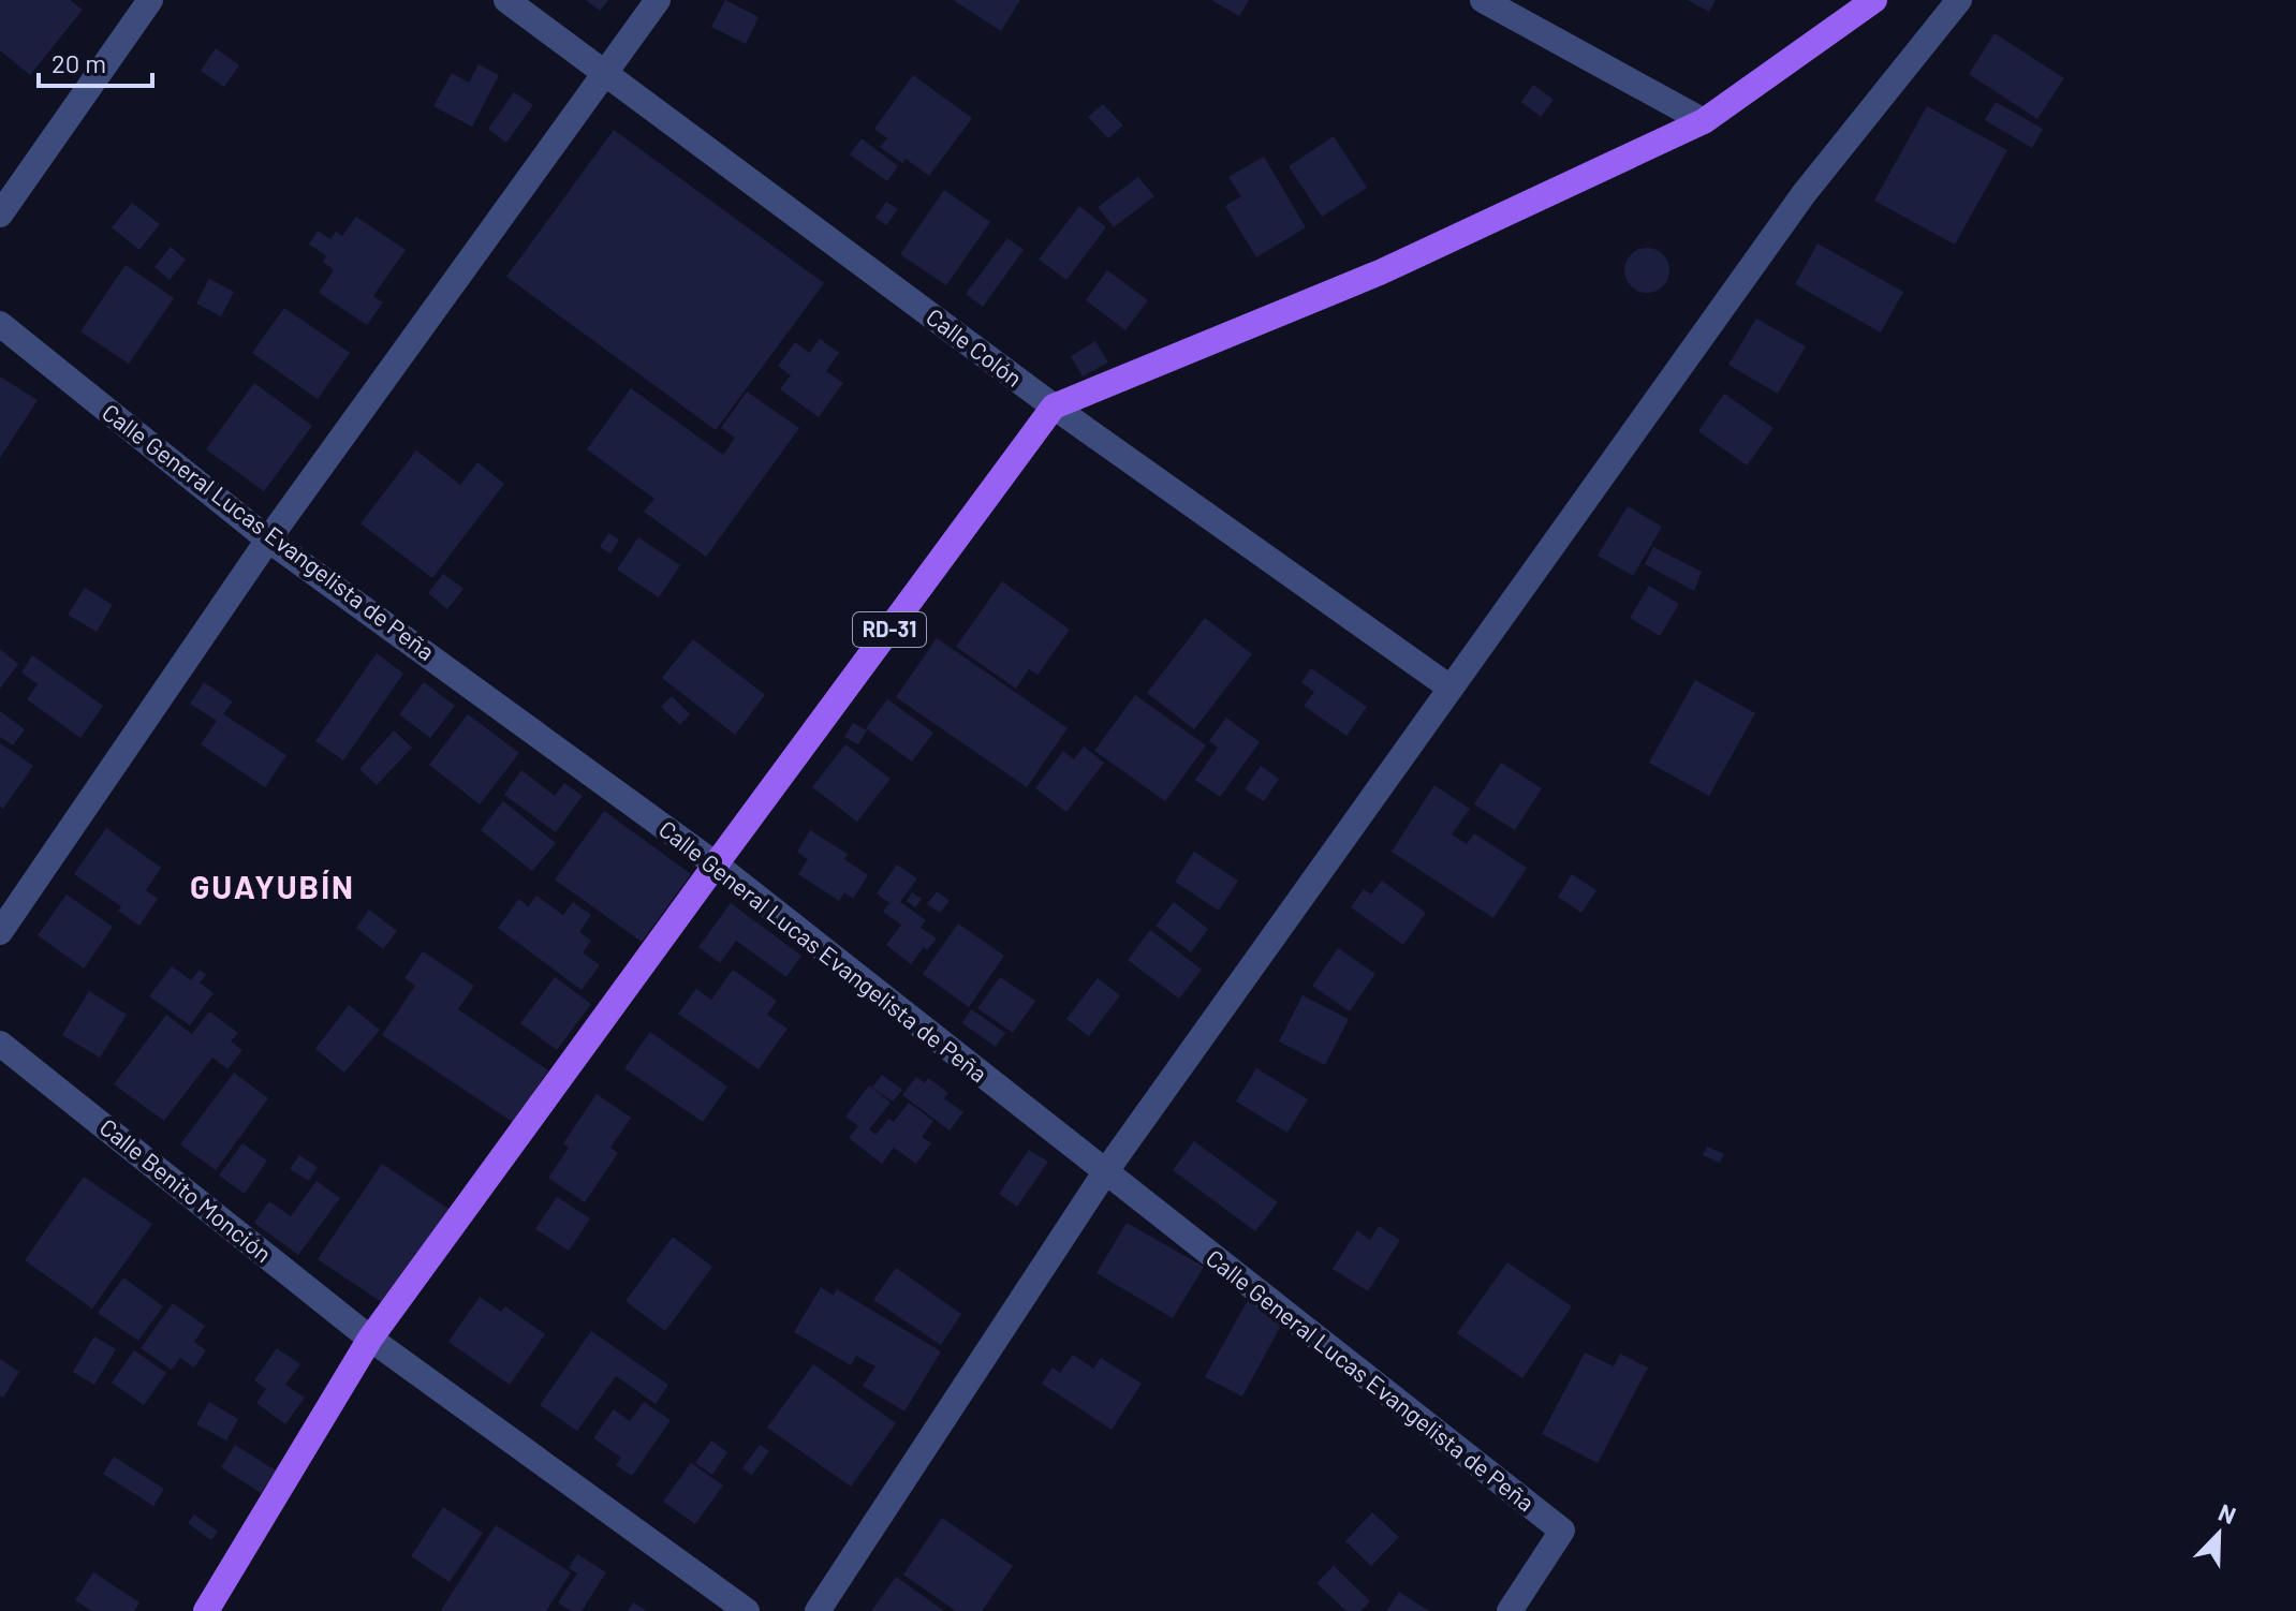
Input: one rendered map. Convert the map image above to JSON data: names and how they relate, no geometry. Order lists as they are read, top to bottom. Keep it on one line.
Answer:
{"streets":{"main road":["RD-31"],"street":["Calle Colón","Calle General Lucas Evangelista de Peña","Calle Benito Monción"]},"crossings":[["Calle Colón","RD-31"],["Calle General Lucas Evangelista de Peña","RD-31"],["RD-31","Calle Benito Monción"]],"districts":["GUAYUBÍN"],"scale_bar":"20 m","north":"top right"}
